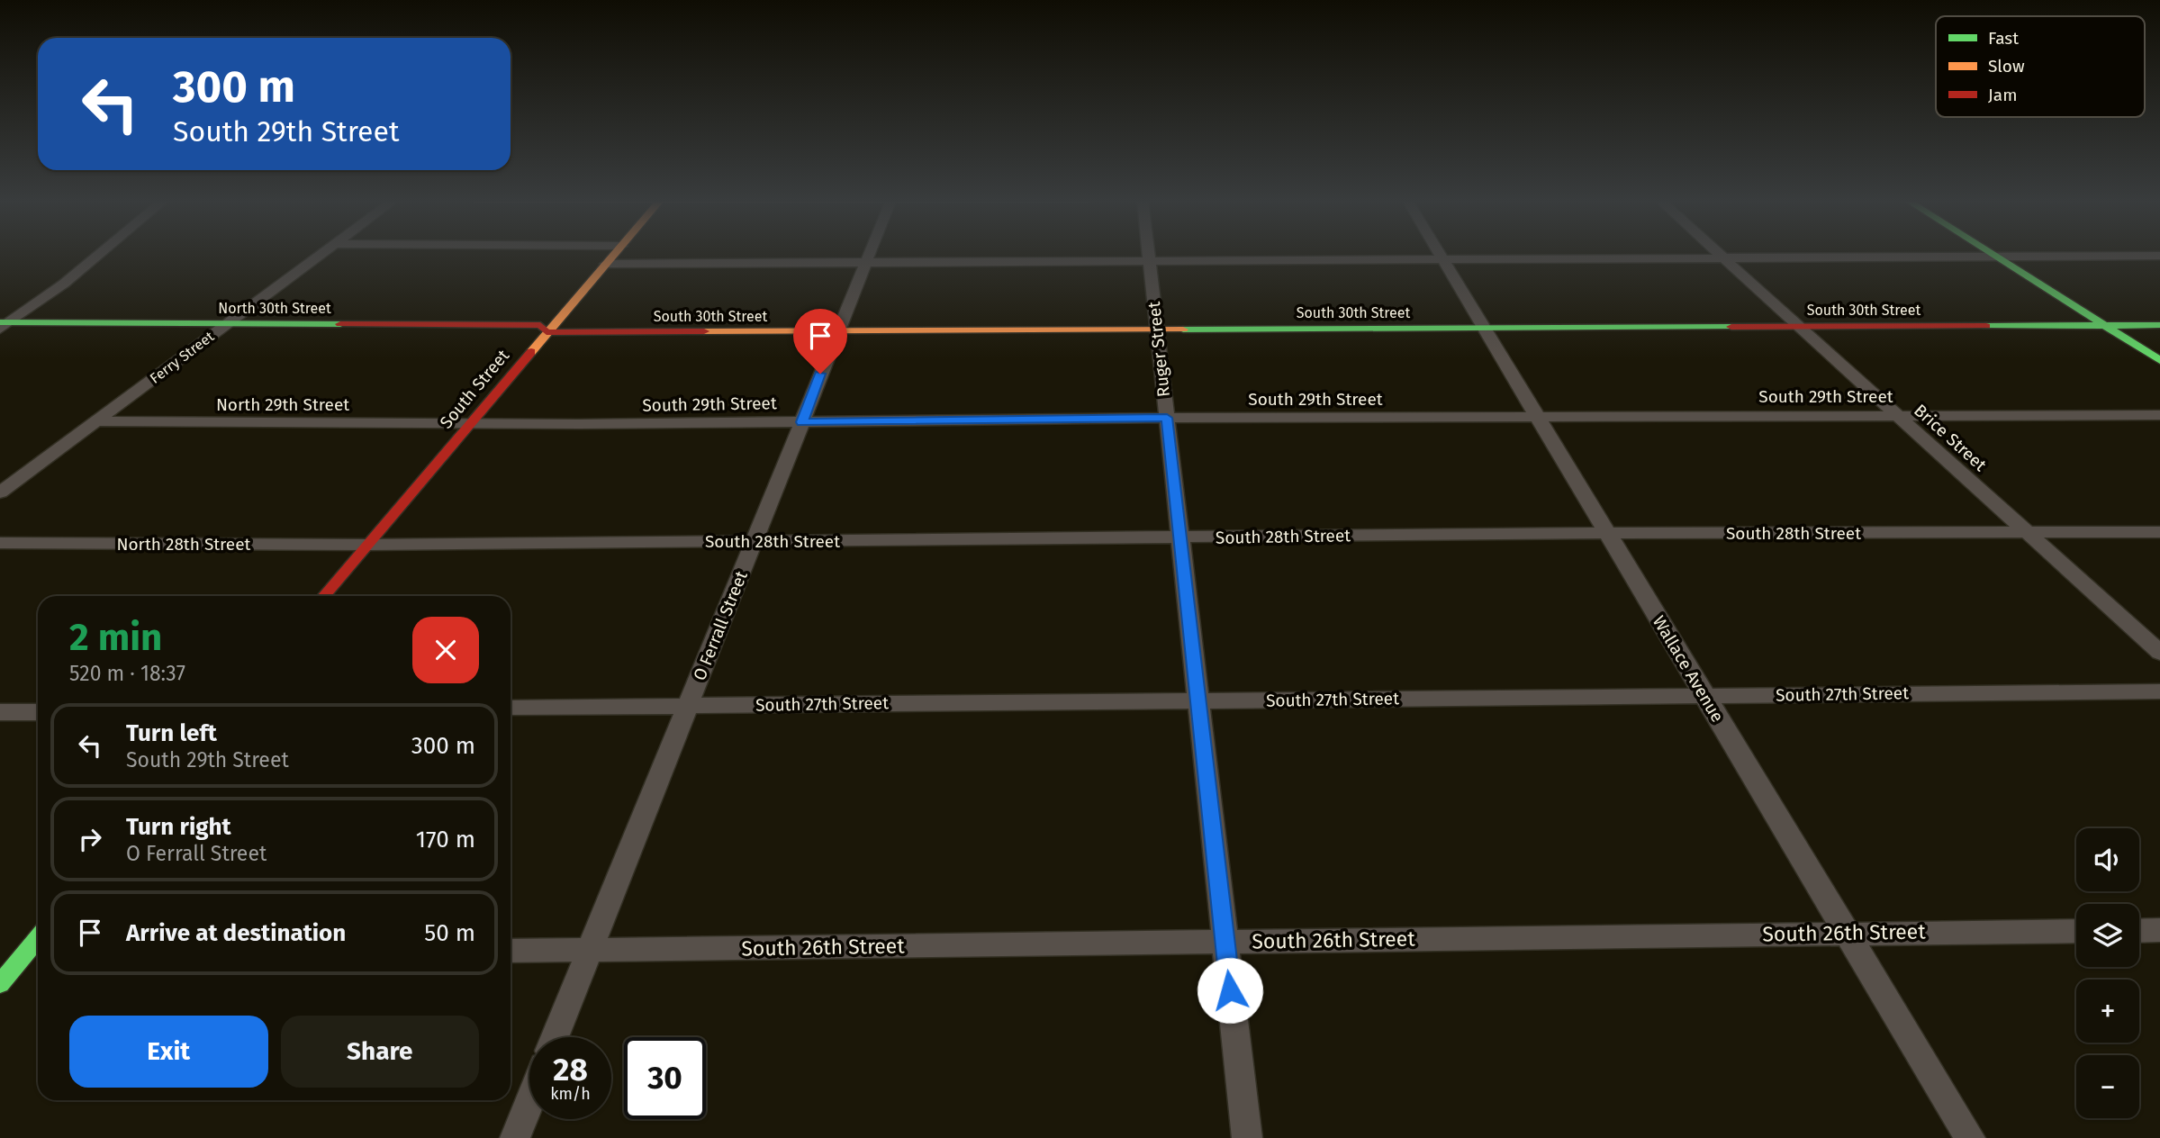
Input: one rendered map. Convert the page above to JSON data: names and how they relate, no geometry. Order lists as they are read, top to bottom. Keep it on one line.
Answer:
{"streets":{"street":["North 30th Street","South 30th Street","Ruger Street","Ferry Street","South Street","South 29th Street","North 29th Street","Brice Street","South 28th Street","North 28th Street","O Ferrall Street","Wallace Avenue","South 27th Street","South 26th Street"]},"crossings":[["North 30th Street","South 30th Street"],["North 30th Street","Ferry Street"],["North 30th Street","South Street"],["South 30th Street","Ruger Street"],["South 30th Street","South Street"],["South 30th Street","Brice Street"],["South 30th Street","O Ferrall Street"],["South 30th Street","Wallace Avenue"],["Ruger Street","South 29th Street"],["Ruger Street","South 28th Street"],["Ruger Street","South 27th Street"],["Ruger Street","South 26th Street"],["Ferry Street","North 29th Street"],["South Street","South 29th Street"],["South Street","North 29th Street"],["South Street","South 28th Street"],["South Street","North 28th Street"],["South 29th Street","North 29th Street"],["South 29th Street","Brice Street"],["South 29th Street","O Ferrall Street"],["South 29th Street","Wallace Avenue"],["Brice Street","South 28th Street"],["South 28th Street","North 28th Street"],["South 28th Street","O Ferrall Street"],["South 28th Street","Wallace Avenue"],["O Ferrall Street","South 27th Street"],["O Ferrall Street","South 26th Street"],["Wallace Avenue","South 27th Street"],["Wallace Avenue","South 26th Street"]],"legend":["Fast","Slow","Jam"],"page":{"turn":["300 m","South 29th Street"],"heading":["2 min","520 m · 18:37"],"list":[{"name":"Turn left","note":"South 29th Street","value":"300 m"},{"name":"Turn right","note":"O Ferrall Street","value":"170 m"},{"name":"Arrive at destination","value":"50 m"}],"map_buttons":["+","−"],"buttons":["Exit","Share"],"speed":"28 km/h","limit":"30"}}
